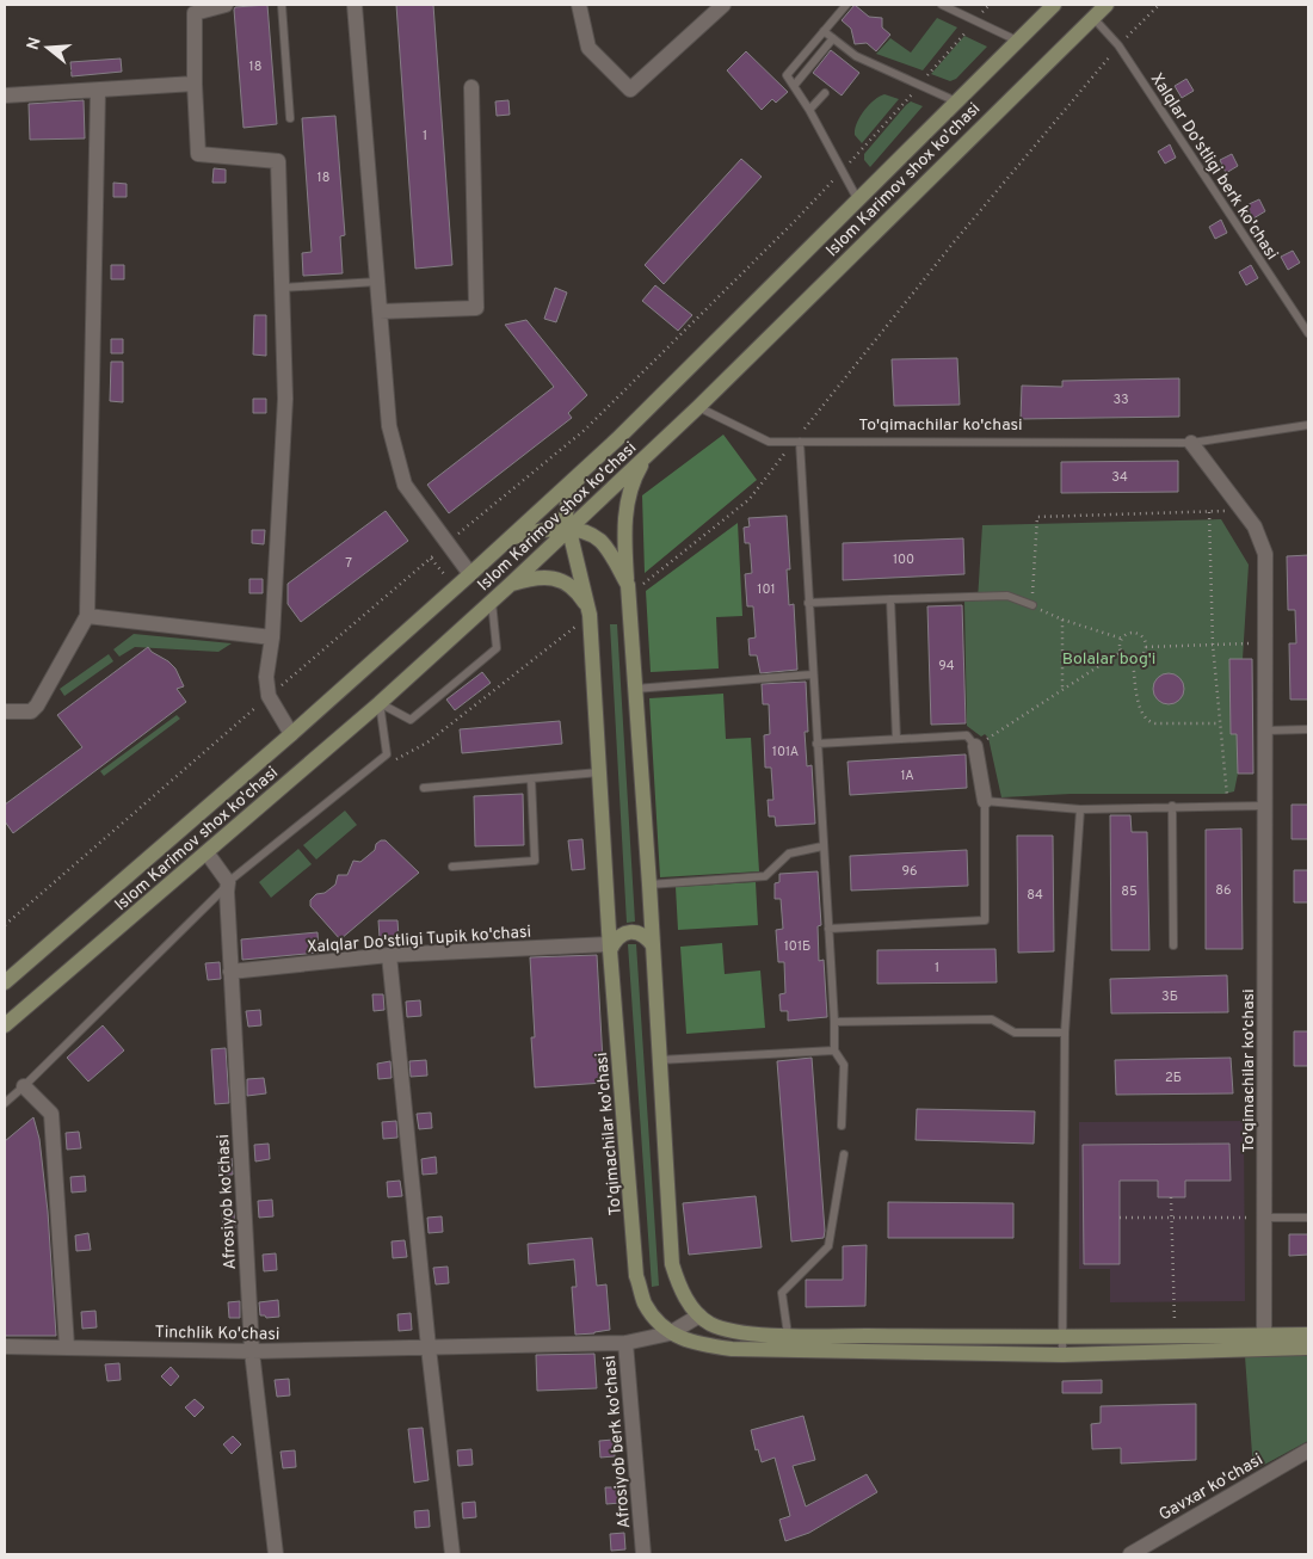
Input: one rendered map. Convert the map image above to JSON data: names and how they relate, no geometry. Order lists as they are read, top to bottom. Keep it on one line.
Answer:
{"streets":{"main road":["Islom Karimov shox ko'chasi","To'qimachilar ko'chasi"],"street":["Xalqlar Do'stligi Tupik ko'chasi","Afrosiyob ko'chasi","Tinchlik Ko'chasi","Afrosiyob berk ko'chasi","Gavxar ko'chasi"],"lane":["Xalqlar Do'stligi berk ko'chasi"]},"crossings":[["Xalqlar Do'stligi berk ko'chasi","Islom Karimov shox ko'chasi"],["Islom Karimov shox ko'chasi","To'qimachilar ko'chasi"],["To'qimachilar ko'chasi","Xalqlar Do'stligi Tupik ko'chasi"],["Xalqlar Do'stligi Tupik ko'chasi","Afrosiyob ko'chasi"],["Afrosiyob ko'chasi","Tinchlik Ko'chasi"],["Tinchlik Ko'chasi","Afrosiyob berk ko'chasi"]],"parks":["Bolalar bog'i"],"house_numbers":["18","1","18","33","34","100","7","101","94","101А","1A","96","86","85","84","101Б","1","3Б","2Б"],"north":"left"}
